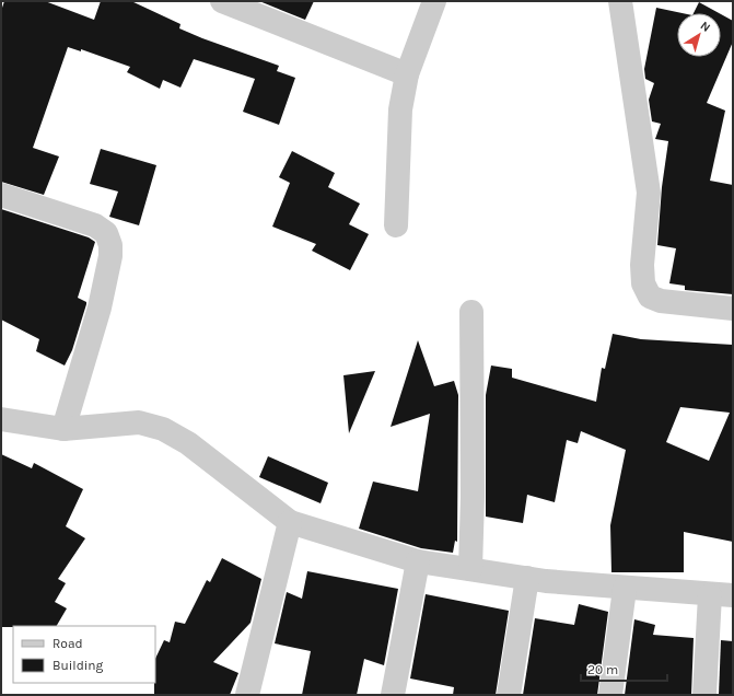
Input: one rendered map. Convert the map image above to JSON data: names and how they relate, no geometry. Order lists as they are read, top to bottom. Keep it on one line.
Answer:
{"legend":["Road","Building"],"scale_bar":"20 m","north":"top right"}
